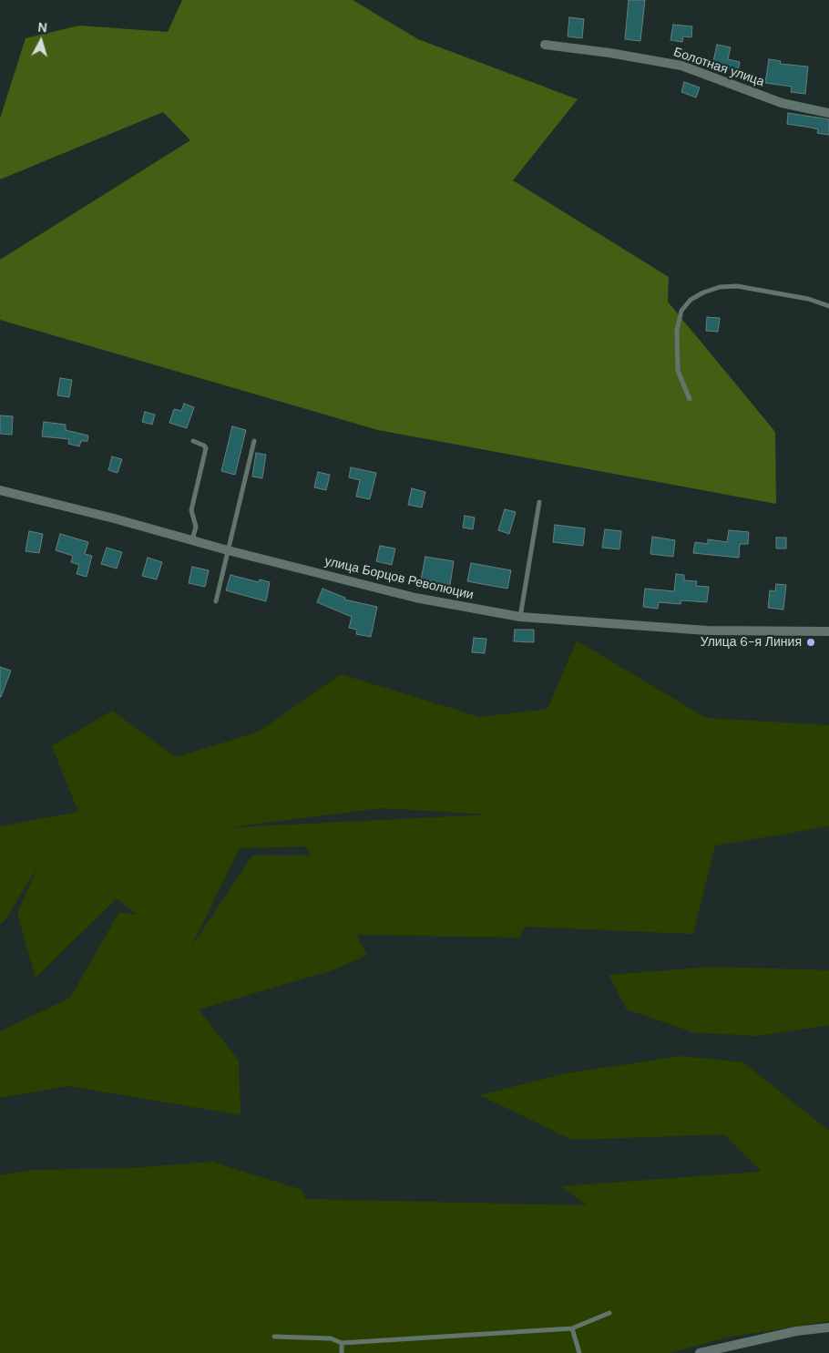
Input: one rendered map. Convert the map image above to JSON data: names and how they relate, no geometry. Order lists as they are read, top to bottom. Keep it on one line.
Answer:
{"streets":{"street":["Болотная улица","улица Борцов Революции"]},"places":["Улица 6-я Линия"],"north":"top"}
